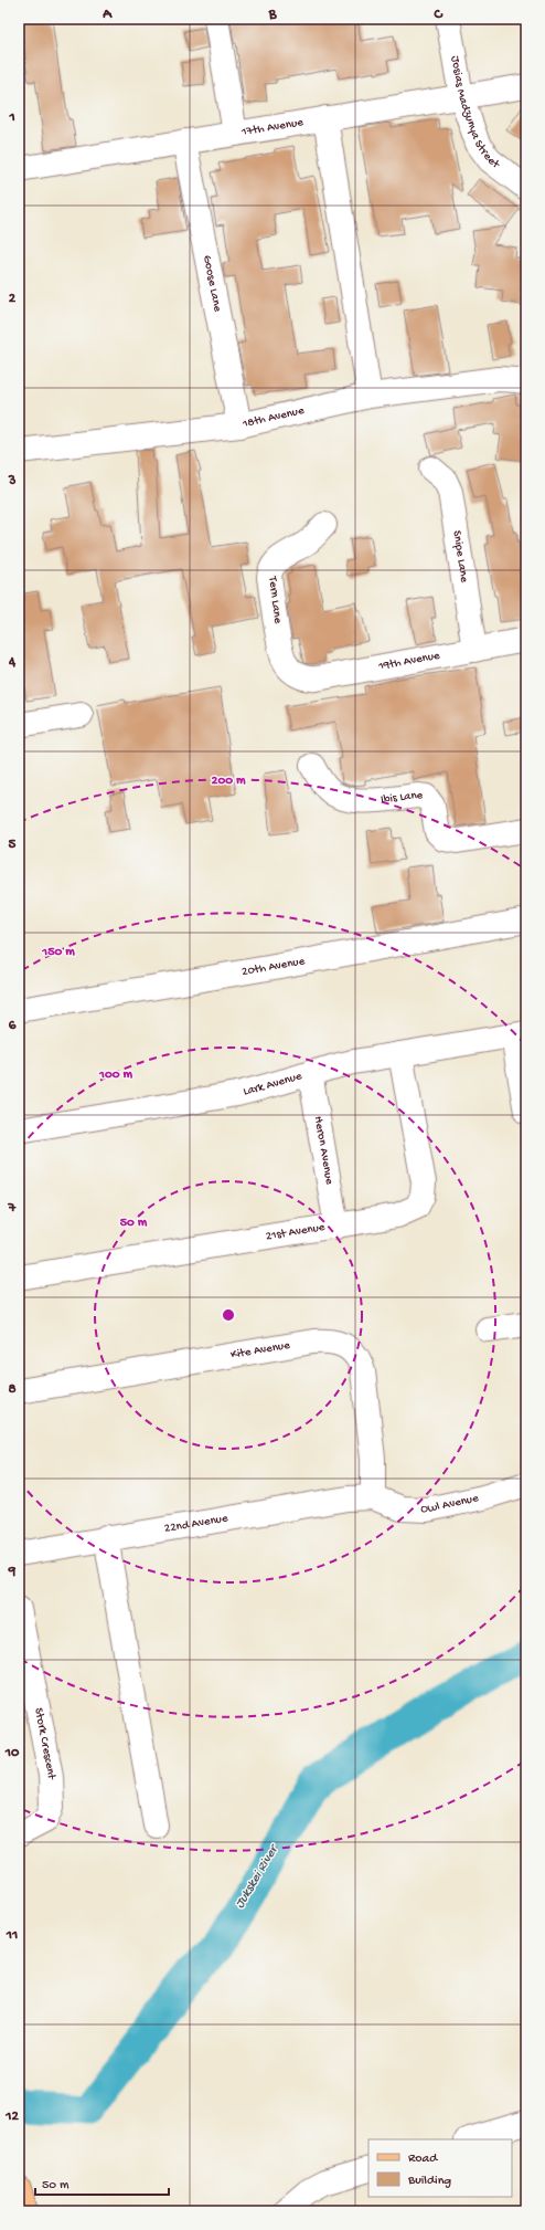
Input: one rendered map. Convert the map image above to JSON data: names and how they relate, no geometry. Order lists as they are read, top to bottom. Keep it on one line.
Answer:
{"streets":{"street":["Josias Madzunya Street","17th Avenue","Goose Lane","18th Avenue","Snipe Lane","Tern Lane","19th Avenue","Ibis Lane","20th Avenue","Lark Avenue","Heron Avenue","21st Avenue","Kite Avenue","Owl Avenue","22nd Avenue","Stork Crescent"]},"crossings":[["Josias Madzunya Street","17th Avenue"],["17th Avenue","Goose Lane"],["Goose Lane","18th Avenue"],["Snipe Lane","19th Avenue"],["Tern Lane","19th Avenue"],["Lark Avenue","Heron Avenue"],["Lark Avenue","21st Avenue"],["Heron Avenue","21st Avenue"],["Kite Avenue","Owl Avenue"],["Kite Avenue","22nd Avenue"],["Owl Avenue","22nd Avenue"]],"water":["Jukskei River"],"legend":["Road","Building"],"scale_bar":"50 m","grid":{"columns":["A","B","C"],"rows":["1","2","3","4","5","6","7","8","9","10","11","12"]},"rings":["200 m","150 m","100 m","50 m"]}
